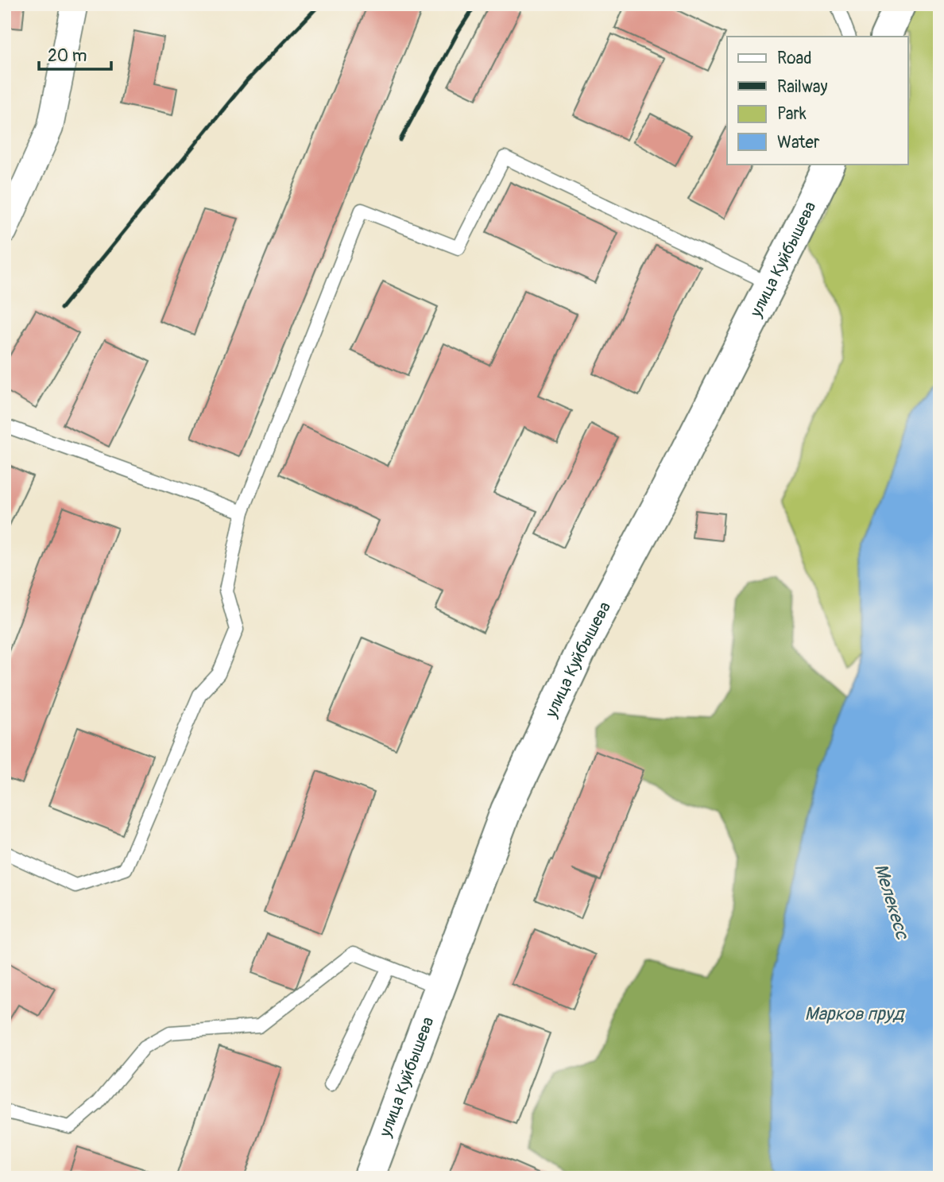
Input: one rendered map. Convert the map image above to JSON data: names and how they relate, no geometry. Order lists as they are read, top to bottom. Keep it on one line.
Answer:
{"streets":{"main road":["улица Куйбышева"]},"water":["Мелекесс","Марков пруд"],"legend":["Road","Railway","Park","Water"],"scale_bar":"20 m"}
